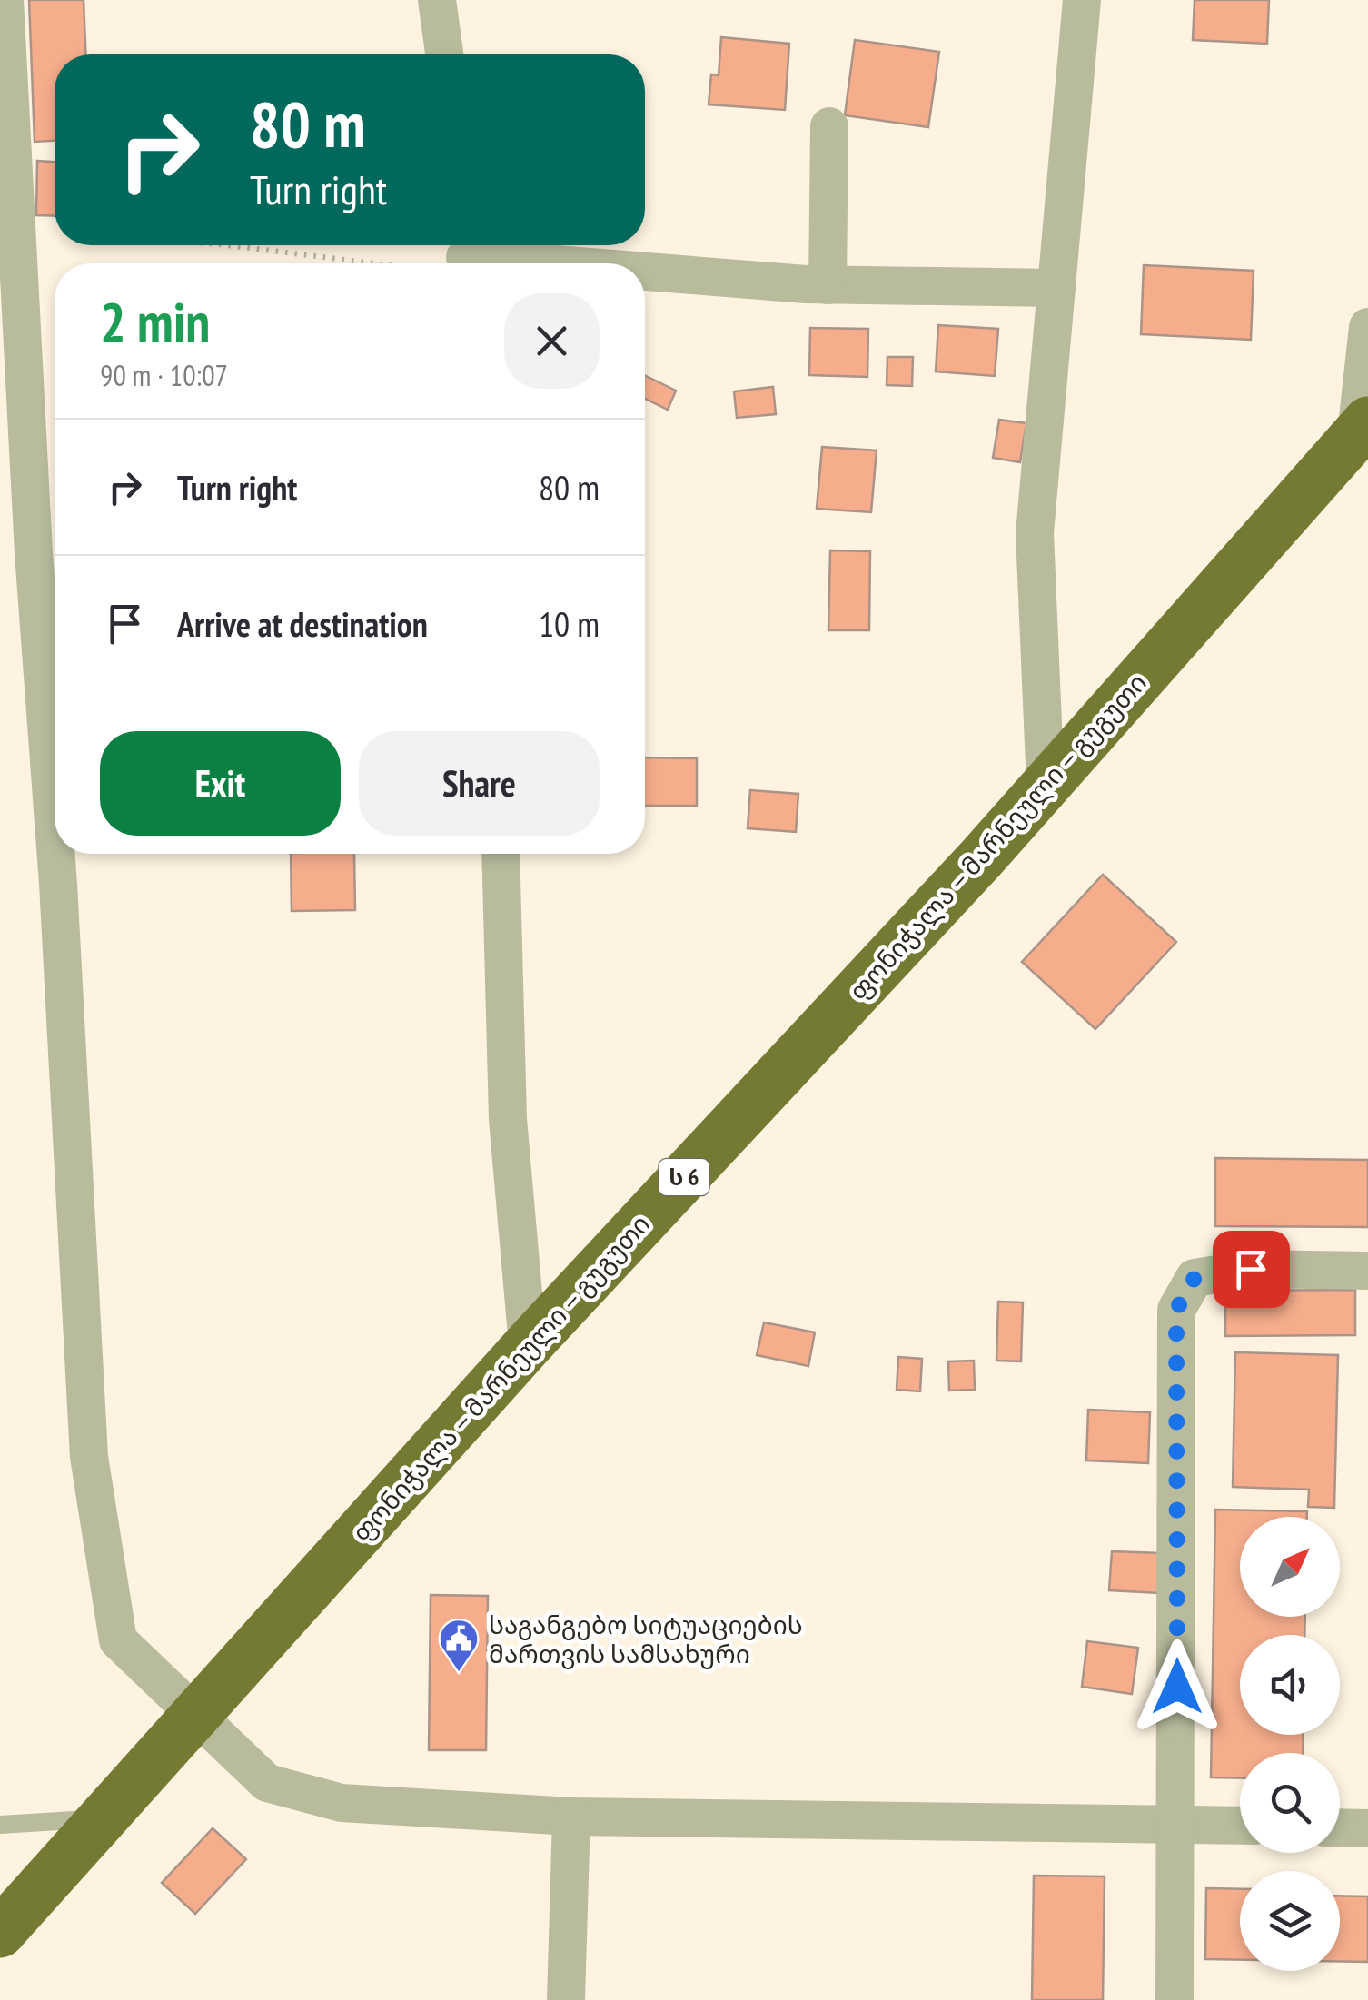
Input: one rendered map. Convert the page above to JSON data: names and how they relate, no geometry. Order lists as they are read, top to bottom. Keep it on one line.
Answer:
{"streets":{"highway":["ფონიჭალა — მარნეული — გუგუთი","ს 6"]},"places":{"public building":["საგანგებო სიტუაციების მართვის სამსახური"]},"north":"top right","page":{"turn":["80 m","Turn right"],"heading":["2 min","90 m · 10:07"],"list":[{"name":"Turn right","value":"80 m"},{"name":"Arrive at destination","value":"10 m"}],"buttons":["Exit","Share"]}}
